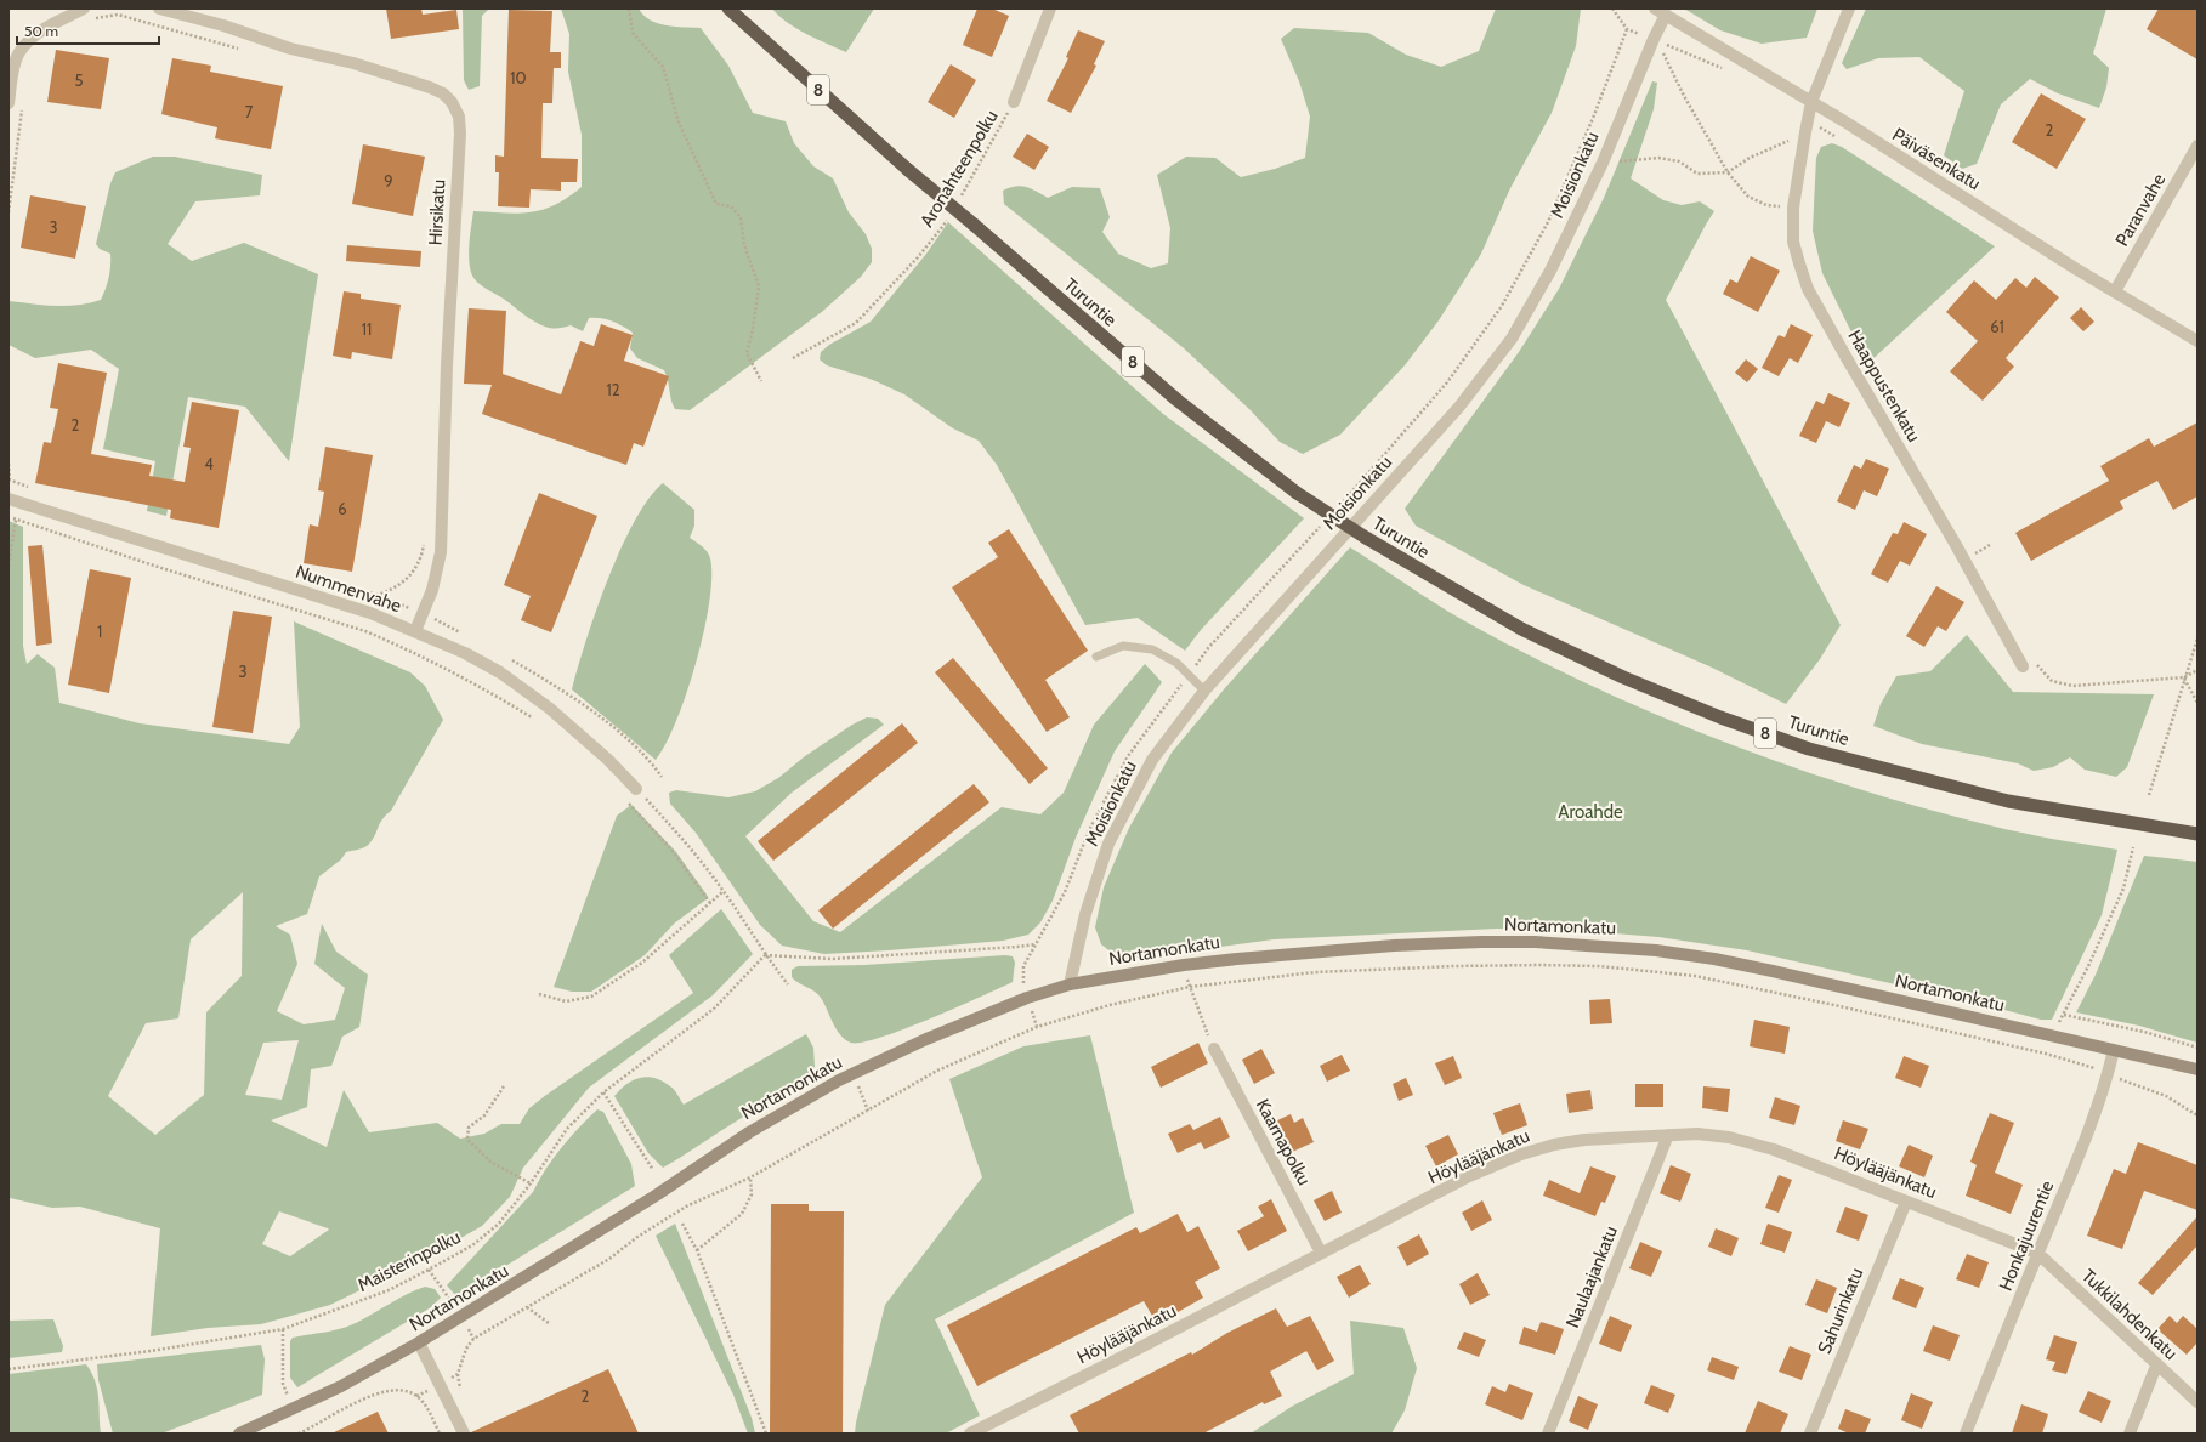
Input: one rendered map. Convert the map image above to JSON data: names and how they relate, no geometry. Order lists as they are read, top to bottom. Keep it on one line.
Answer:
{"streets":{"highway":["8","Turuntie"],"main road":["Nortamonkatu"],"street":["Päiväsenkatu","Moisionkatu","Paranvahe","Hirsikatu","Haappustenkatu","Nummenvahe","Kaarnapolku","Höylääjänkatu","Honkajuurentie","Naulaajankatu","Sahurinkatu","Tukkilahdenkatu"],"path":["Aronahteenpolku","Maisterinpolku"]},"crossings":[["Päiväsenkatu","Moisionkatu"],["Päiväsenkatu","Paranvahe"],["Päiväsenkatu","Haappustenkatu"],["Moisionkatu","Nortamonkatu"],["Hirsikatu","Nummenvahe"],["Nortamonkatu","Honkajuurentie"],["Kaarnapolku","Höylääjänkatu"],["Höylääjänkatu","Honkajuurentie"],["Höylääjänkatu","Naulaajankatu"],["Höylääjänkatu","Sahurinkatu"],["Höylääjänkatu","Tukkilahdenkatu"],["Honkajuurentie","Tukkilahdenkatu"]],"parks":["Aroahde"],"house_numbers":["10","5","7","2","9","3","61","11","12","2","4","6","1","3","2"],"scale_bar":"50 m"}
